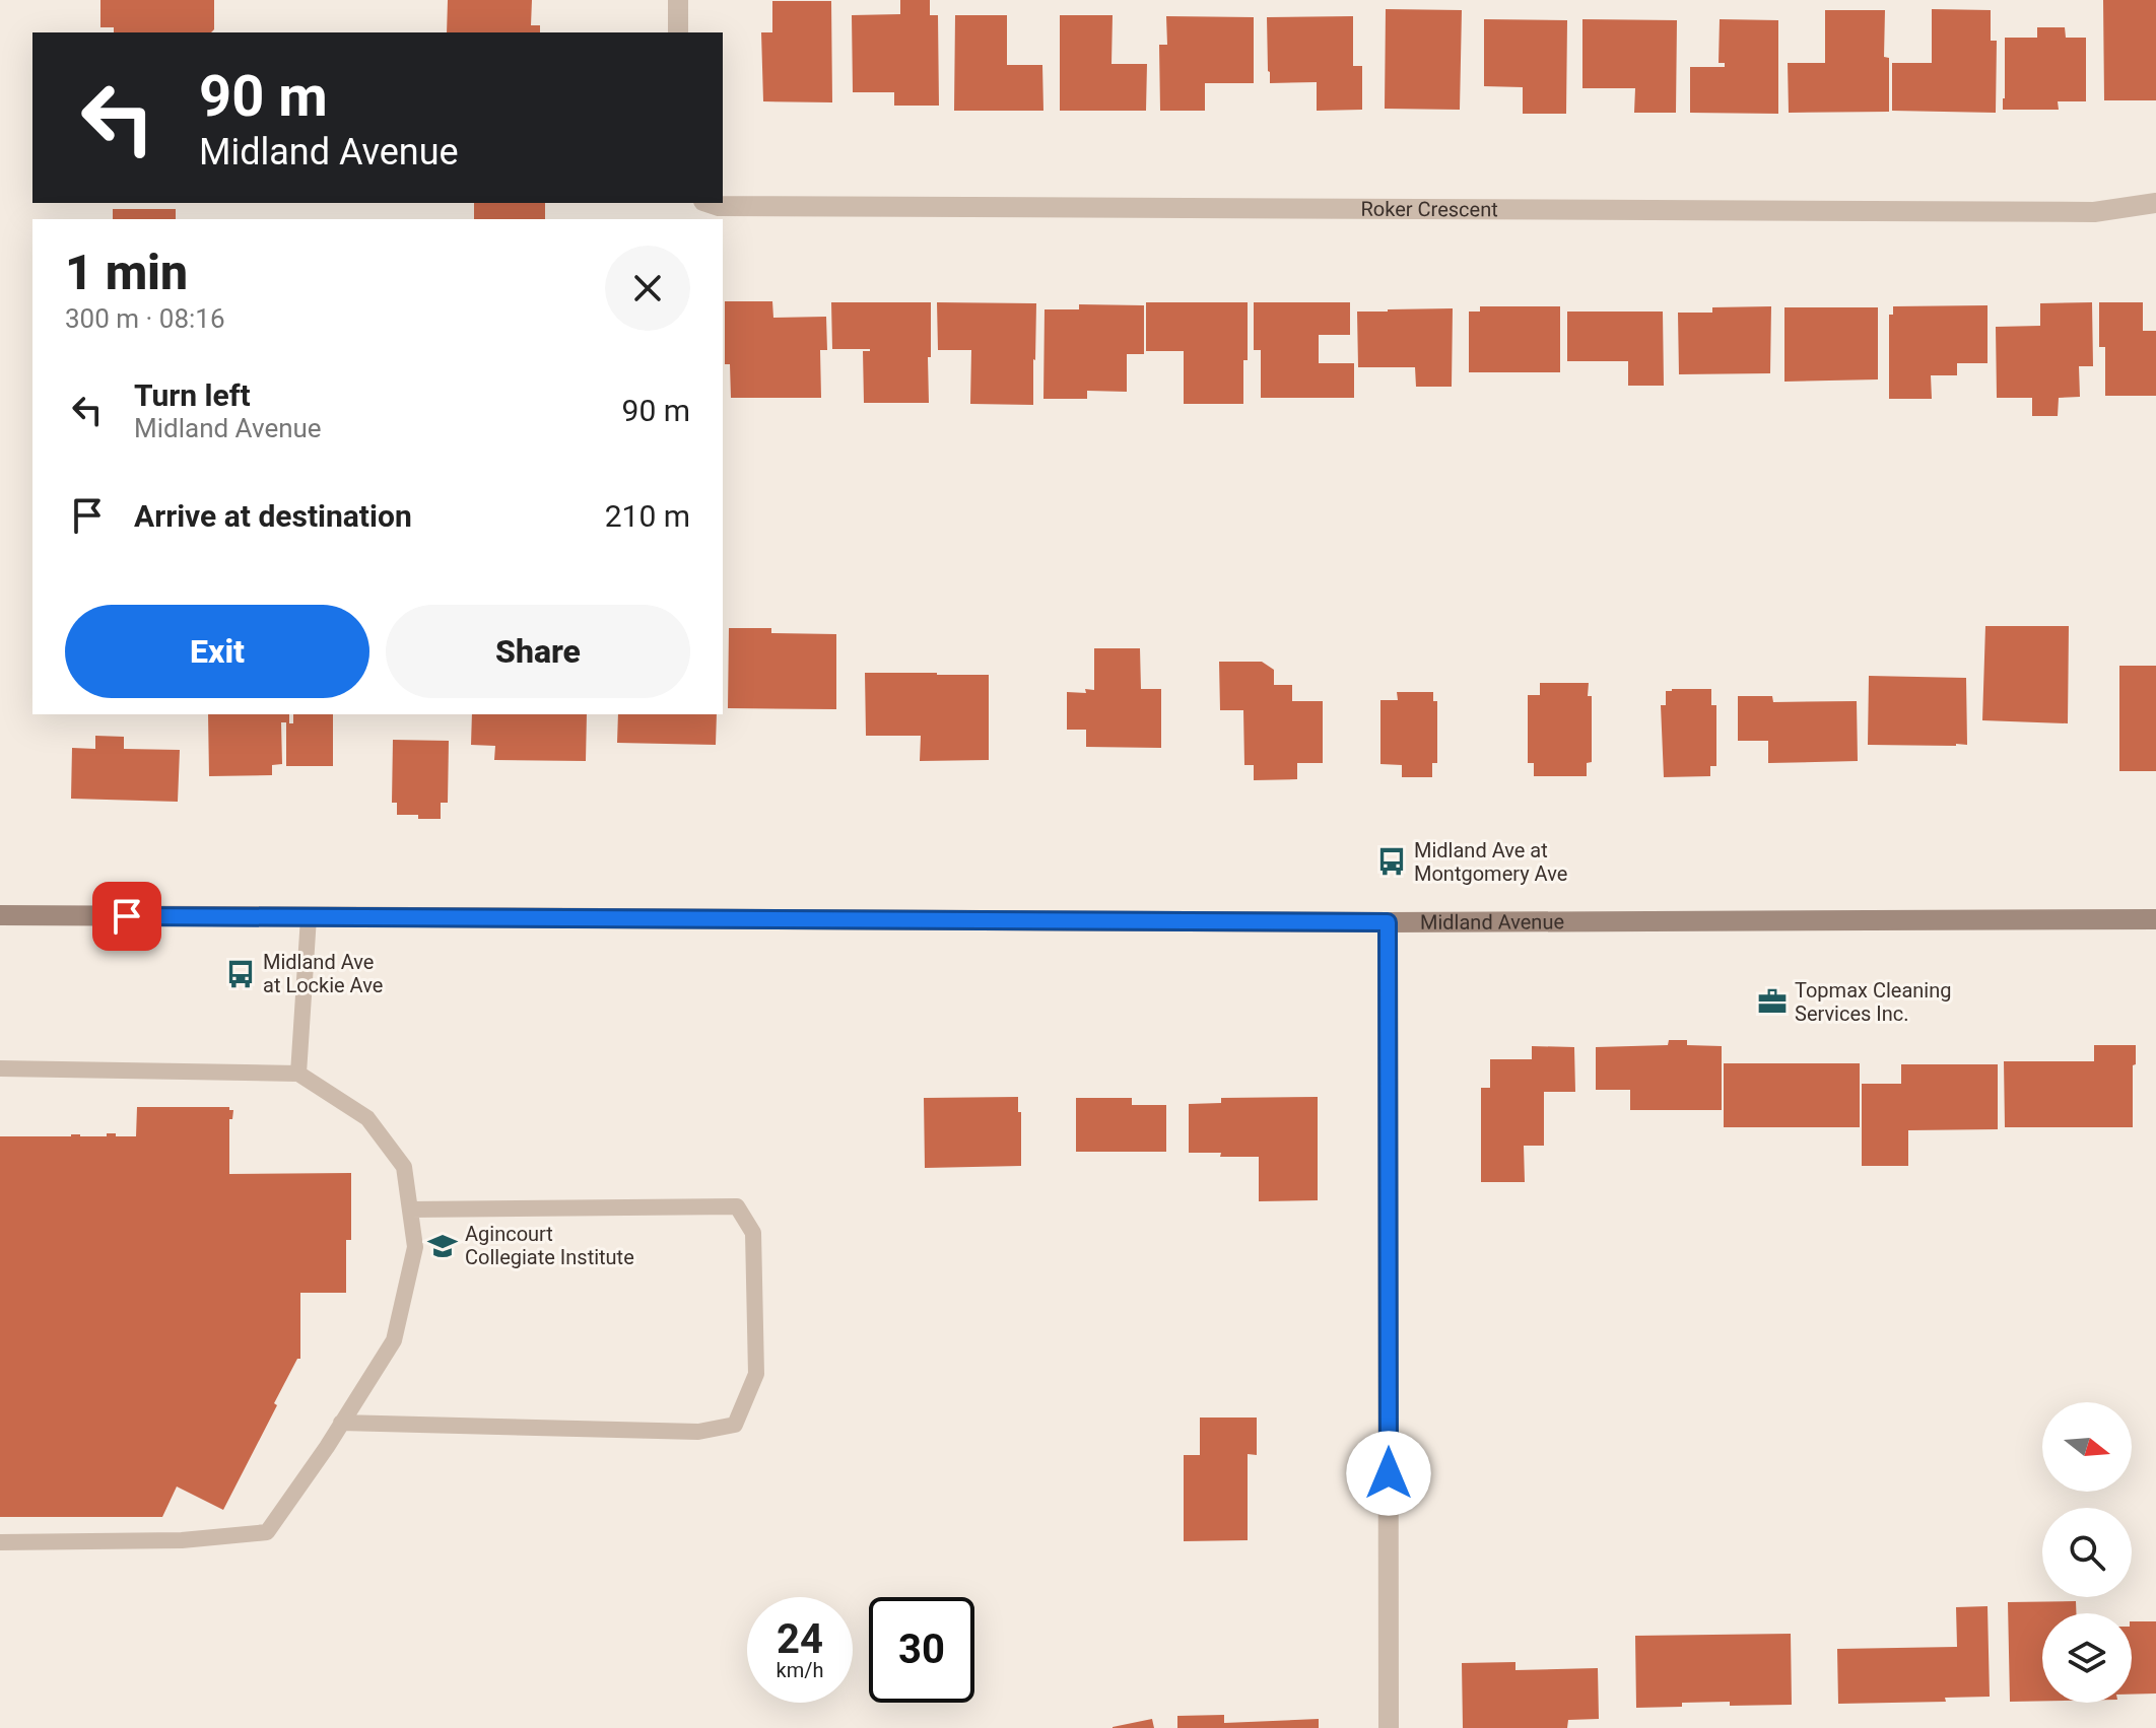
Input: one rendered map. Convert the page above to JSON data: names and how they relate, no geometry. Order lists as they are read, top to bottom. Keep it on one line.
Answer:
{"streets":{"main road":["Midland Avenue"],"street":["Roker Crescent"]},"places":{"bus stop":["Midland Ave at Montgomery Ave","Midland Ave at Lockie Ave"],"office":["Topmax Cleaning Services Inc."],"school or university":["Agincourt Collegiate Institute"]},"north":"right","page":{"turn":["90 m","Midland Avenue"],"heading":["1 min","300 m · 08:16"],"list":[{"name":"Turn left","note":"Midland Avenue","value":"90 m"},{"name":"Arrive at destination","value":"210 m"}],"buttons":["Exit","Share"],"speed":"24 km/h","limit":"30"}}
